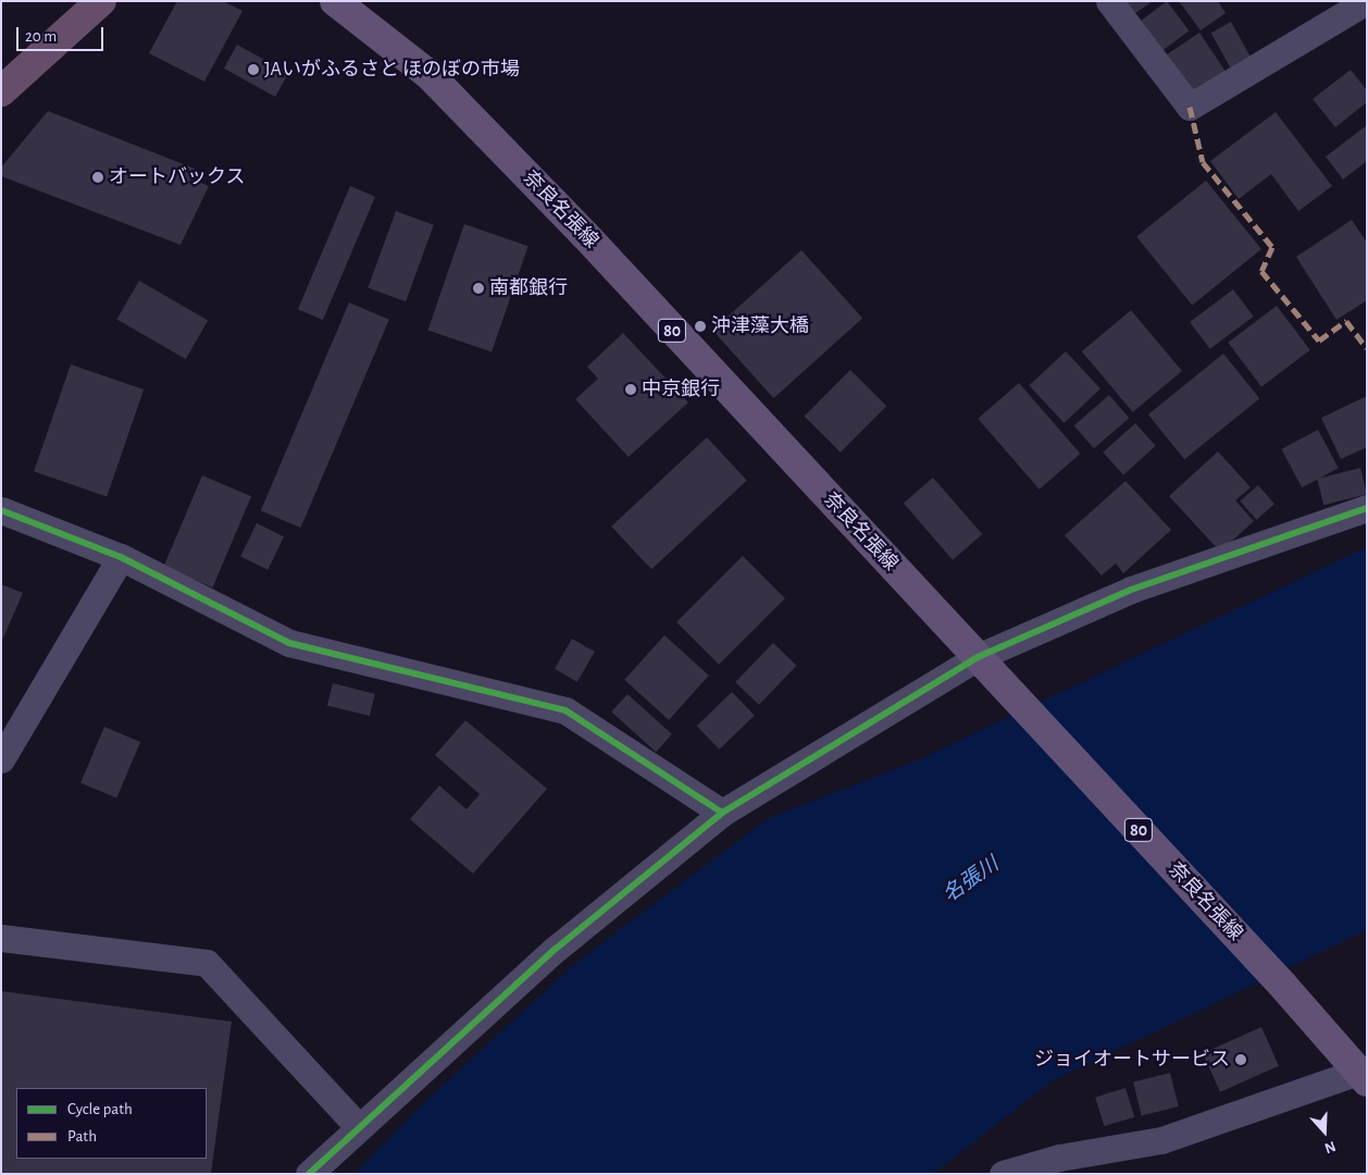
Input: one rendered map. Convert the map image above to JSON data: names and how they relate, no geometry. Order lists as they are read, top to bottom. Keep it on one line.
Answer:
{"streets":{"main road":["奈良名張線","80"]},"water":["名張川"],"places":["JAいがふるさと ほのぼの市場","オートバックス","南都銀行","沖津藻大橋","中京銀行","ジョイオートサービス"],"legend":["Cycle path","Path"],"scale_bar":"20 m","north":"bottom"}
